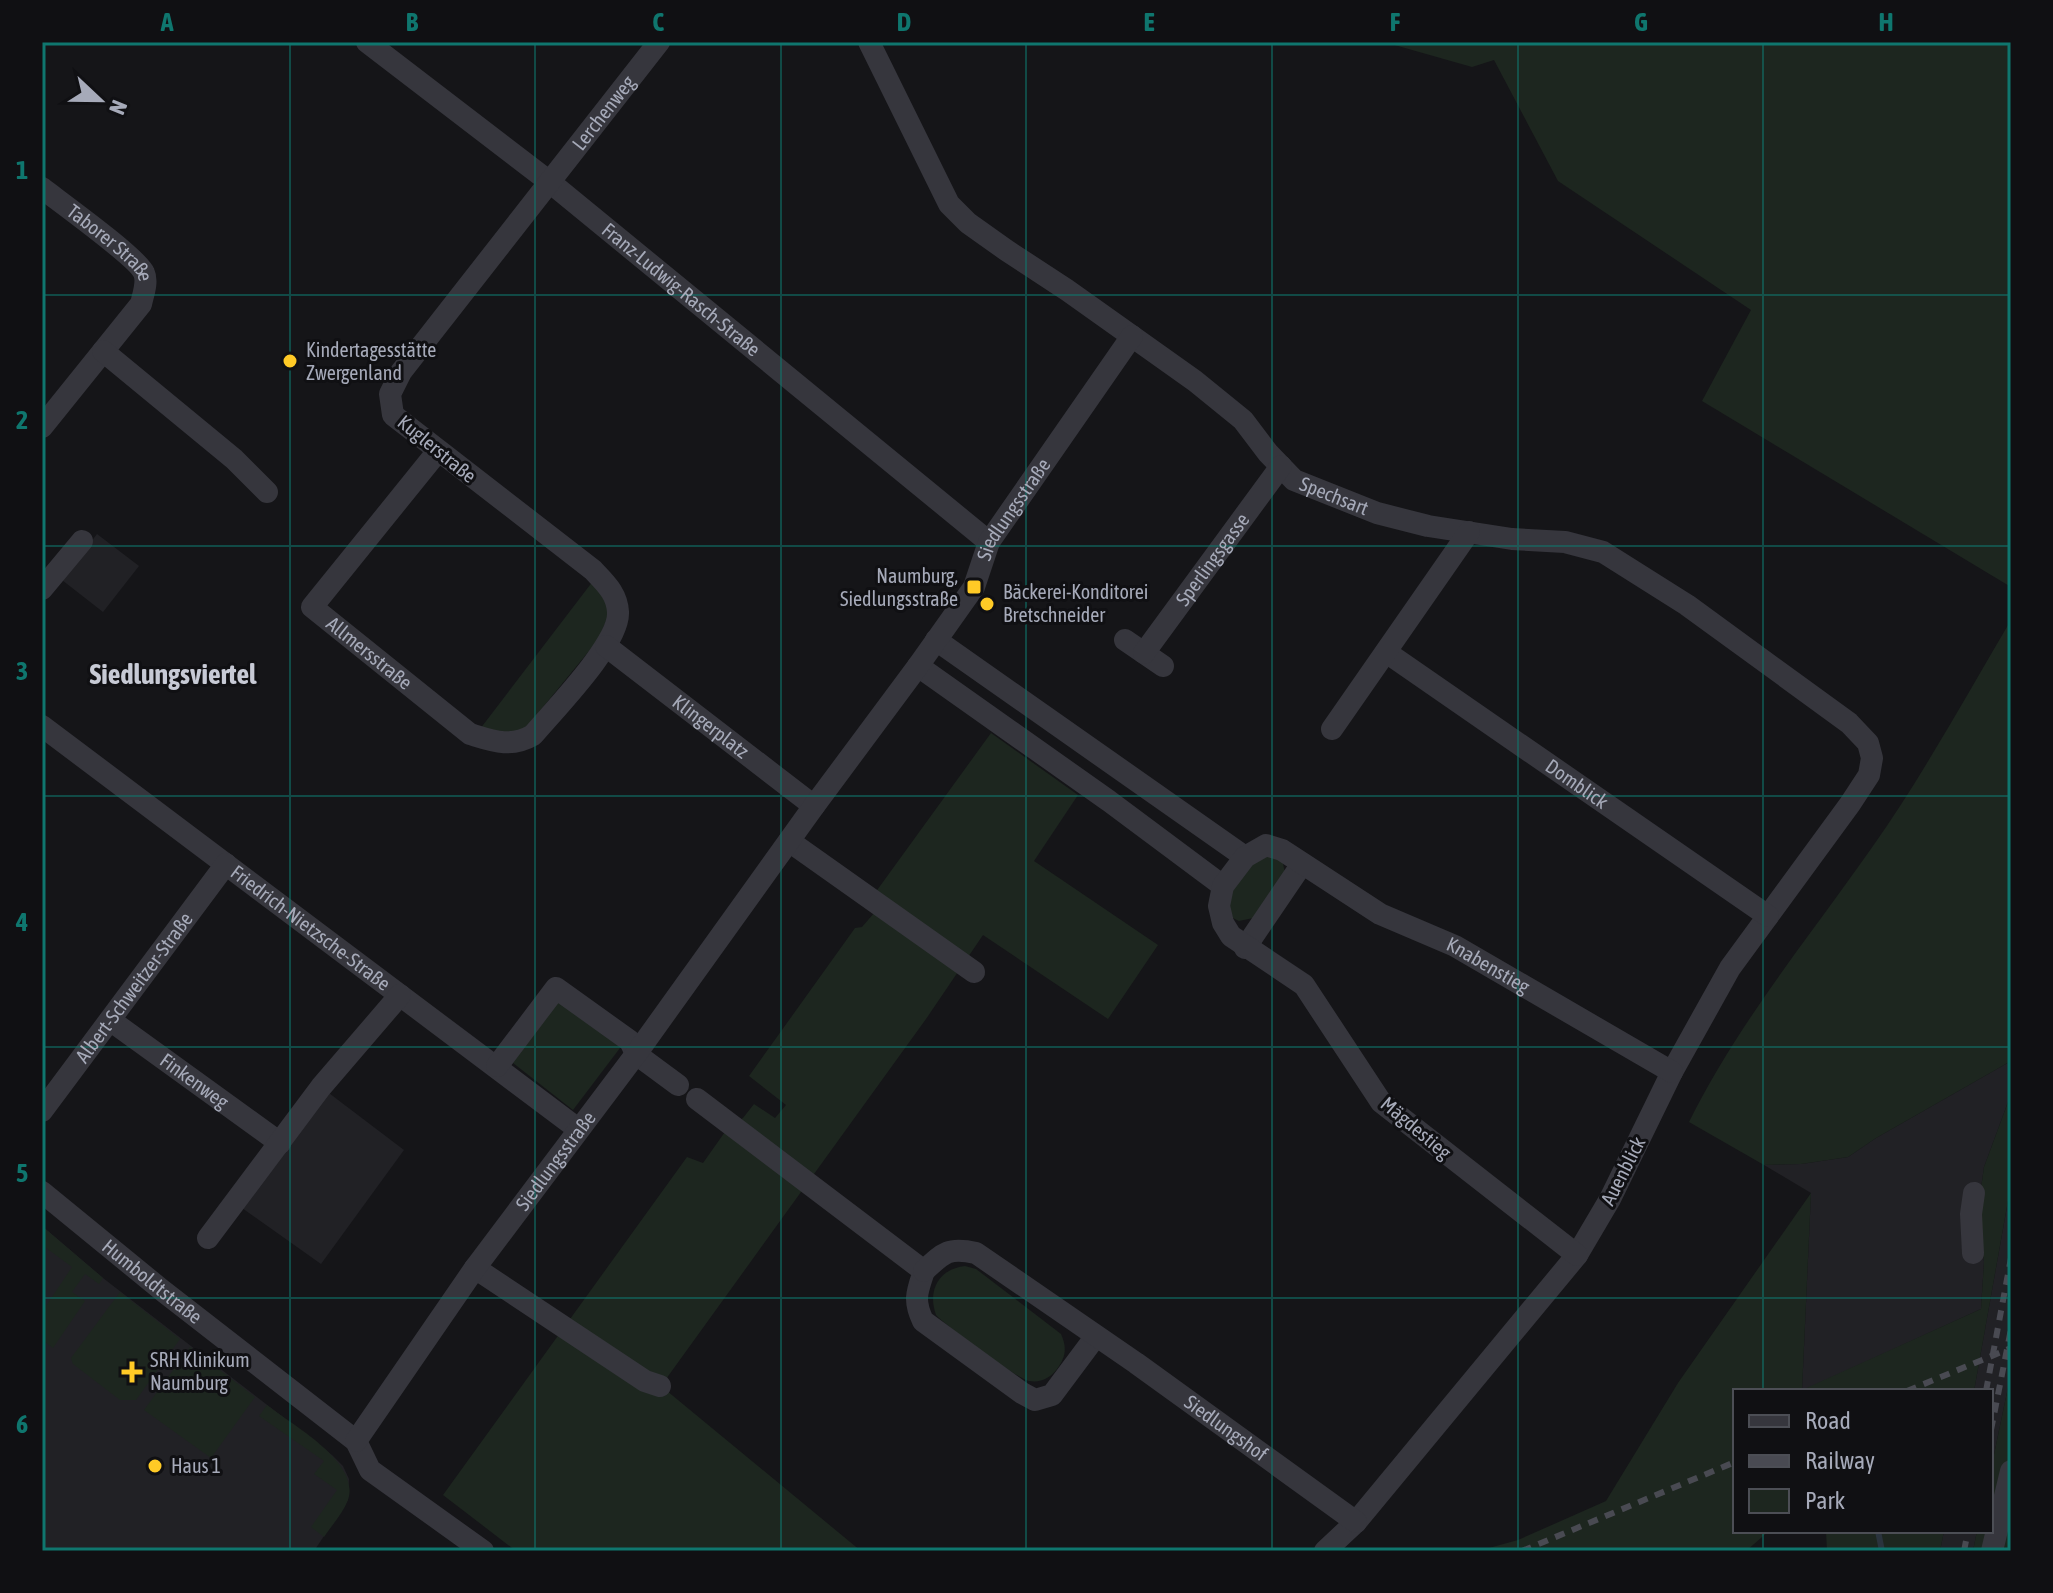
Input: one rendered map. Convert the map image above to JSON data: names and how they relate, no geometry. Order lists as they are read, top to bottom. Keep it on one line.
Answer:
{"streets":{"street":["Lerchenweg","Taborer Straße","Franz-Ludwig-Rasch-Straße","Kuglerstraße","Spechsart","Siedlungsstraße","Sperlingsgasse","Allmersstraße","Klingerplatz","Domblick","Friedrich-Nietzsche-Straße","Knabenstieg","Albert-Schweitzer-Straße","Finkenweg","Mägdestieg","Auenblick","Humboldtstraße","Siedlungshof"]},"crossings":[["Lerchenweg","Franz-Ludwig-Rasch-Straße"],["Lerchenweg","Kuglerstraße"],["Franz-Ludwig-Rasch-Straße","Kuglerstraße"],["Franz-Ludwig-Rasch-Straße","Siedlungsstraße"],["Kuglerstraße","Allmersstraße"],["Kuglerstraße","Klingerplatz"],["Spechsart","Siedlungsstraße"],["Spechsart","Sperlingsgasse"],["Spechsart","Auenblick"],["Siedlungsstraße","Klingerplatz"],["Siedlungsstraße","Friedrich-Nietzsche-Straße"],["Siedlungsstraße","Humboldtstraße"],["Allmersstraße","Klingerplatz"],["Domblick","Auenblick"],["Friedrich-Nietzsche-Straße","Albert-Schweitzer-Straße"],["Knabenstieg","Auenblick"],["Albert-Schweitzer-Straße","Finkenweg"],["Mägdestieg","Auenblick"],["Auenblick","Siedlungshof"]],"districts":["Siedlungsviertel"],"places":{"other":["Kindertagesstätte Zwergenland","Bäckerei-Konditorei Bretschneider","Haus 1"],"transit":["Naumburg, Siedlungsstraße"],"health":["SRH Klinikum Naumburg"]},"legend":["Road","Railway","Park"],"north":"right","grid":{"columns":["A","B","C","D","E","F","G","H"],"rows":["1","2","3","4","5","6"]}}
